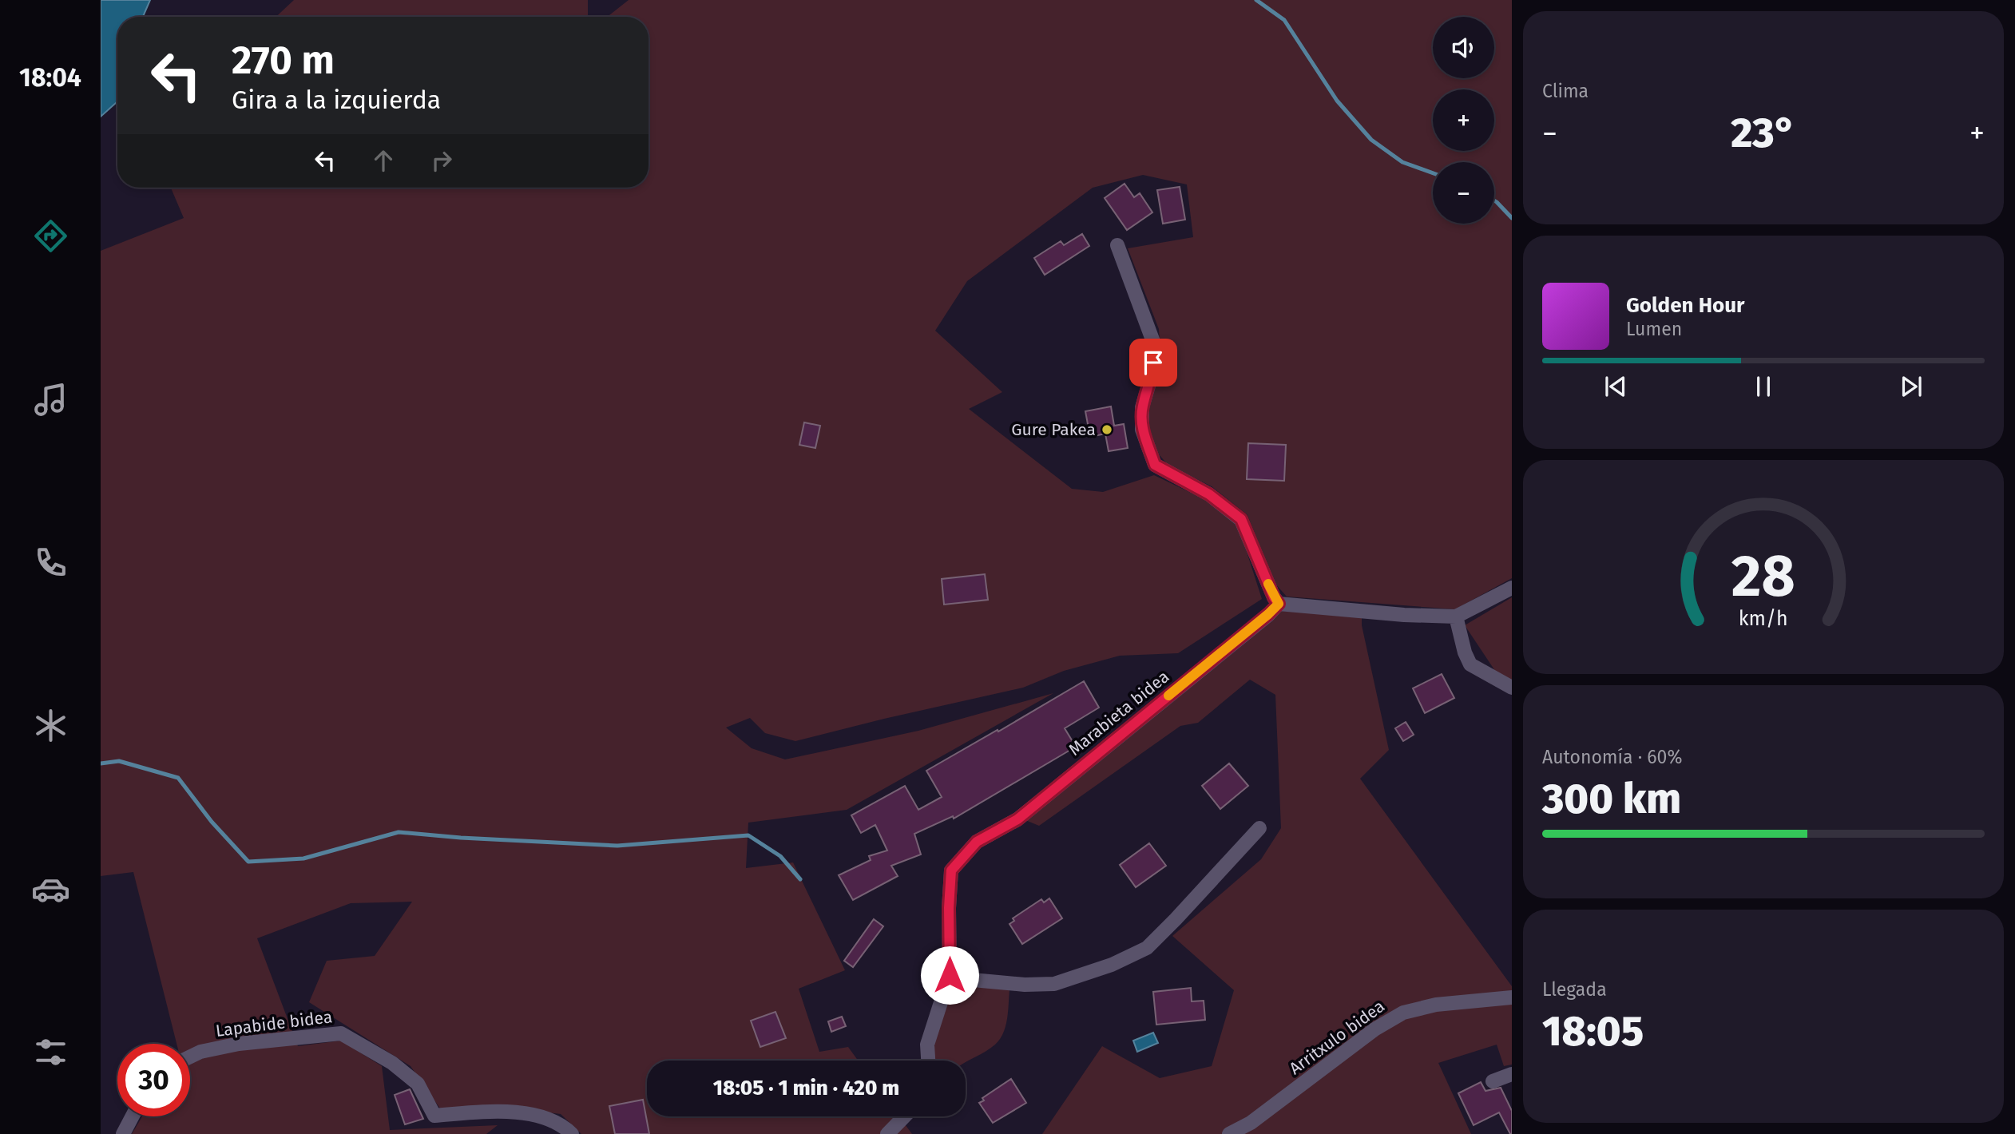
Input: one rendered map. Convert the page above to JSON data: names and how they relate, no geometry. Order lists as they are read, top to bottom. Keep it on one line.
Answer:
{"streets":{"street":["Marabieta bidea","Lapabide bidea","Arritxulo bidea"]},"places":["Gure Pakea"],"page":{"tabs":"18:04","tile":["Clima",["Autonomía · 60%","300 km"],["Llegada","18:05"]],"map_buttons":["+","−"],"turn":["270 m","Gira a la izquierda"],"heat":["−","23°","+"],"song":["Golden Hour","Lumen"],"limit":"30","trip":"18:05 · 1 min · 420 m","gauge":["28","km/h"]}}
